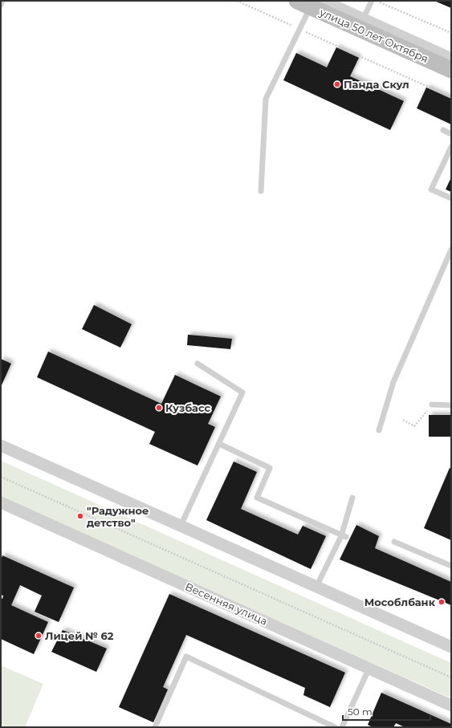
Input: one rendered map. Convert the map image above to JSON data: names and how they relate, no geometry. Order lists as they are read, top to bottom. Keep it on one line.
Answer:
{"streets":{"street":["улица 50 лет Октября","Весенняя улица"]},"places":["Панда Скул","Кузбасс","\"Радужное детство\"","Мособлбанк","Лицей № 62"],"scale_bar":"50 m"}
